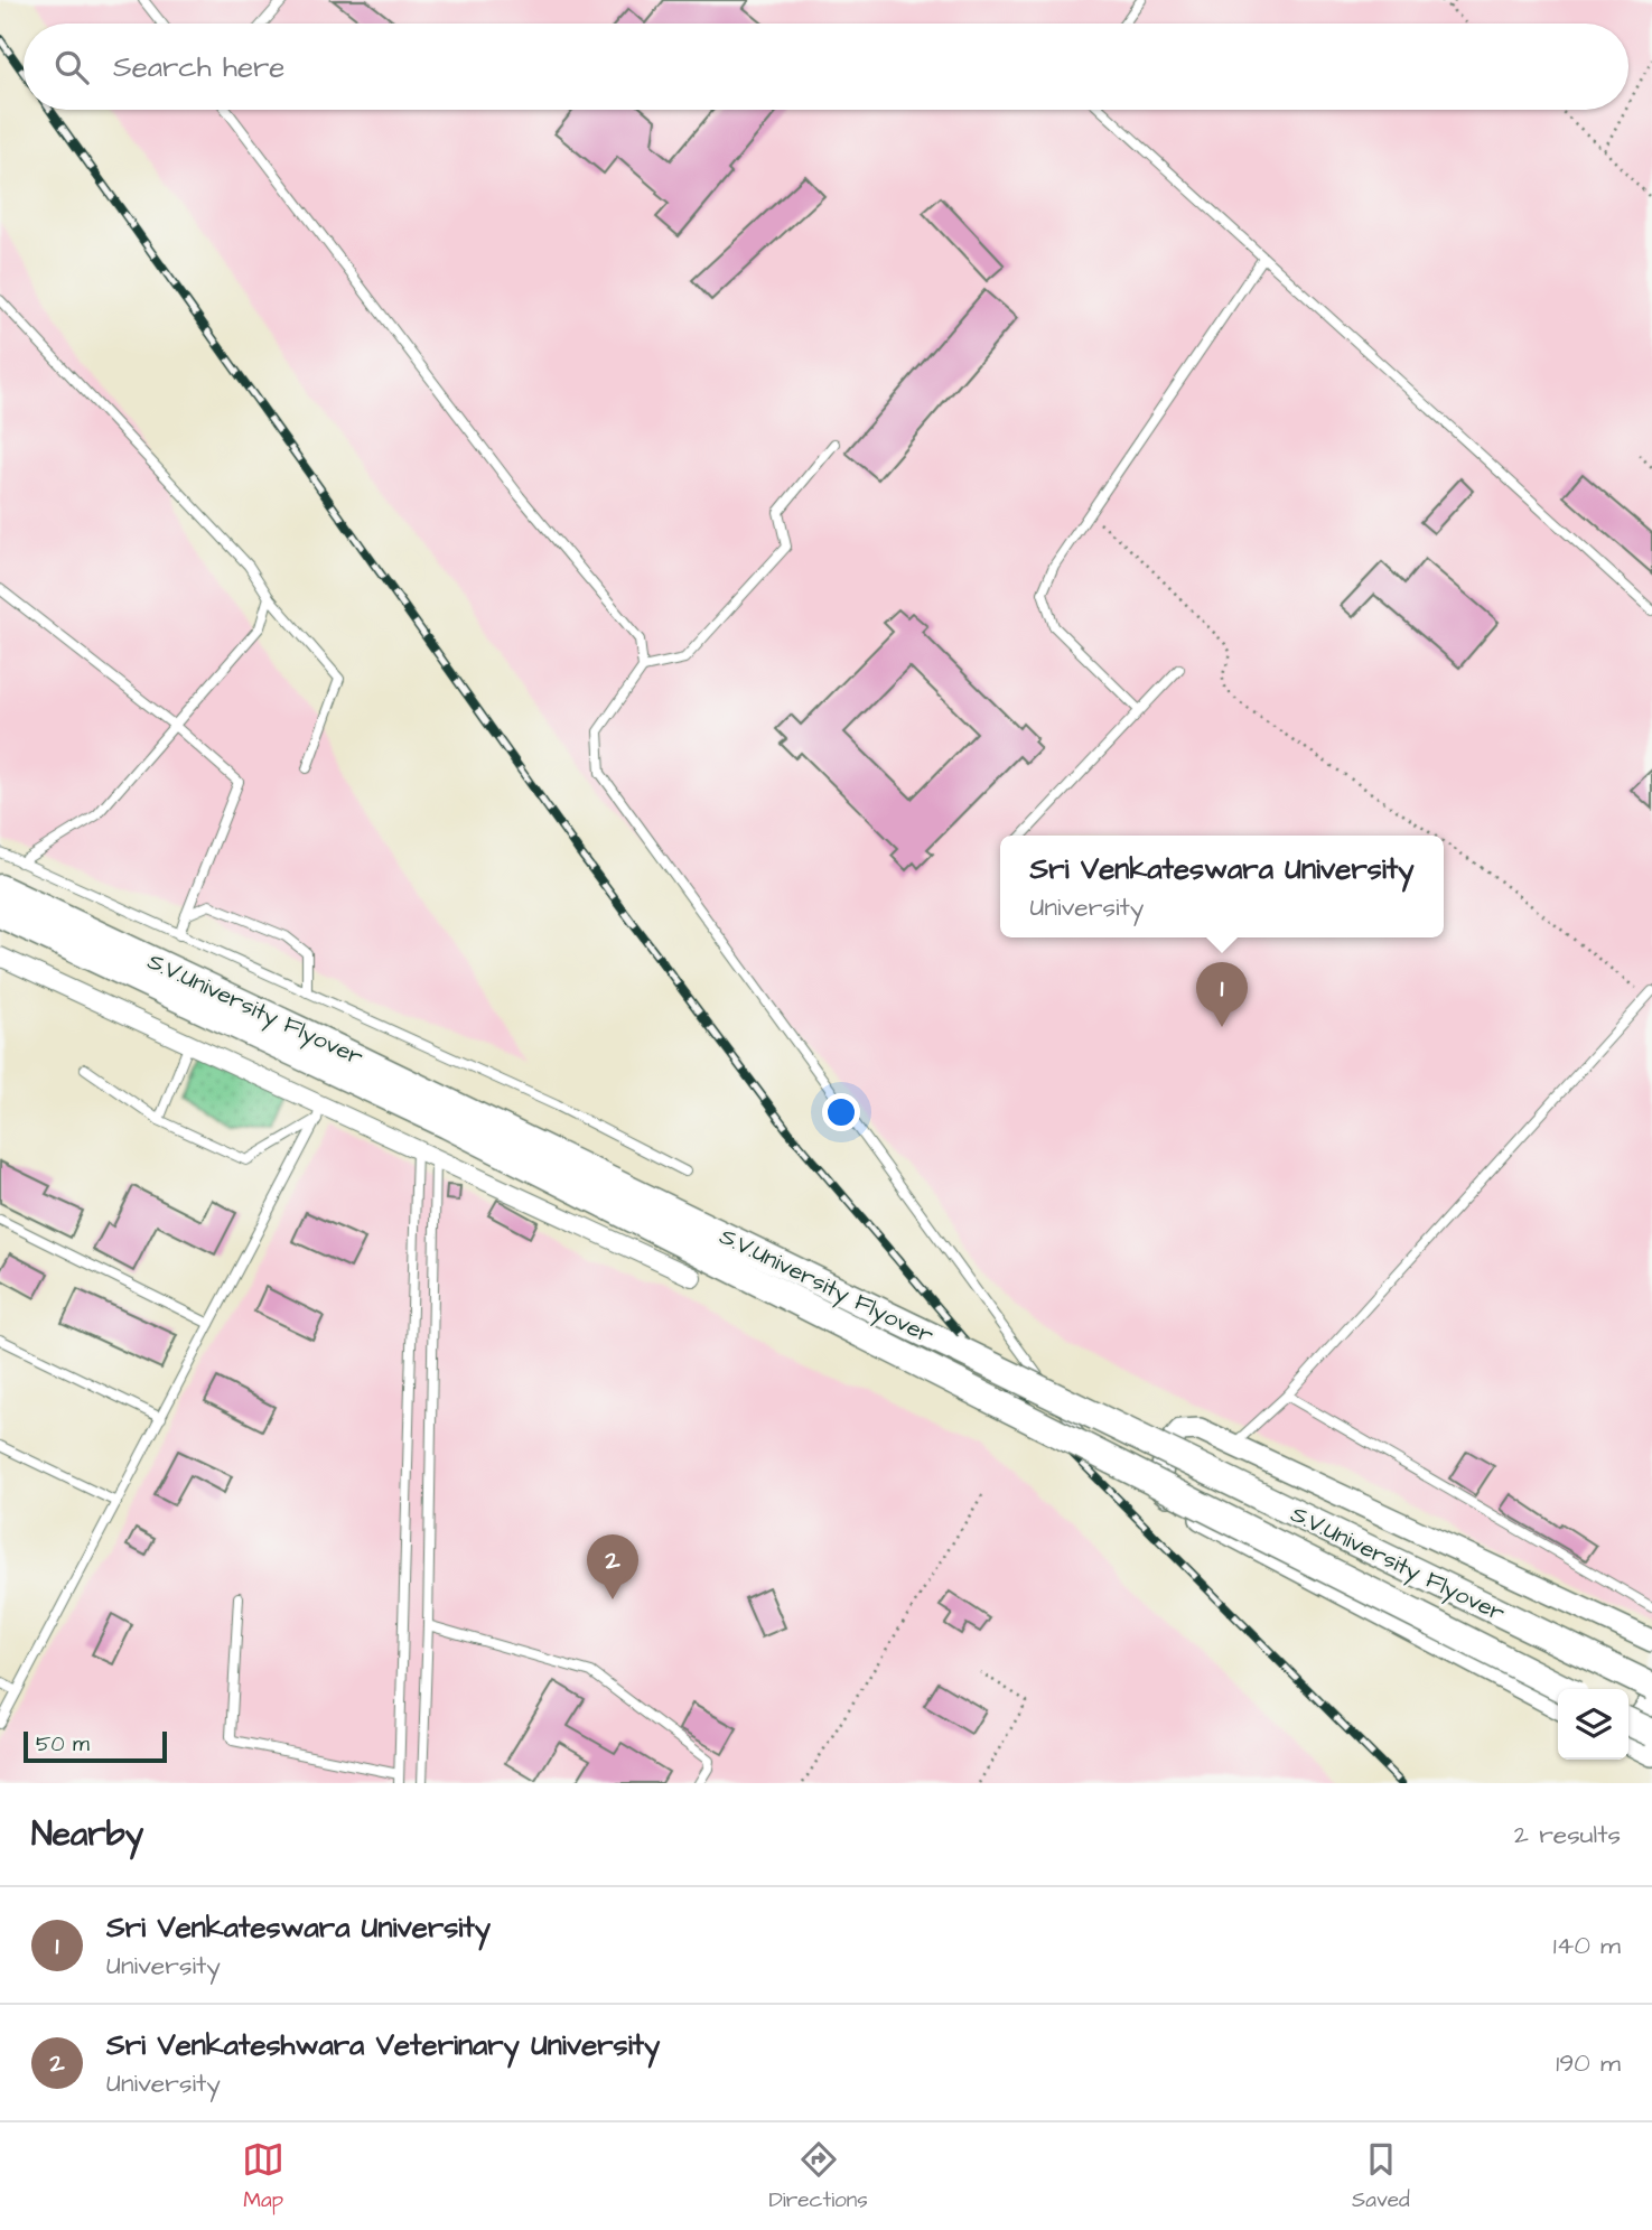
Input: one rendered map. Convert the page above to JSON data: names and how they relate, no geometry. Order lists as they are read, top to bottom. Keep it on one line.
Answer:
{"streets":{"main road":["S.V.University Flyover"]},"scale_bar":"50 m","page":{"search":"Search here","popup":["Sri Venkateswara University","University"],"pins":["1","2"],"scale":"50 m","heading":["Nearby","2 results"],"list":[{"mark":"1","name":"Sri Venkateswara University","note":"University","value":"140 m"},{"mark":"2","name":"Sri Venkateshwara Veterinary University","note":"University","value":"190 m"}],"nav":["Map","Directions","Saved"]}}
